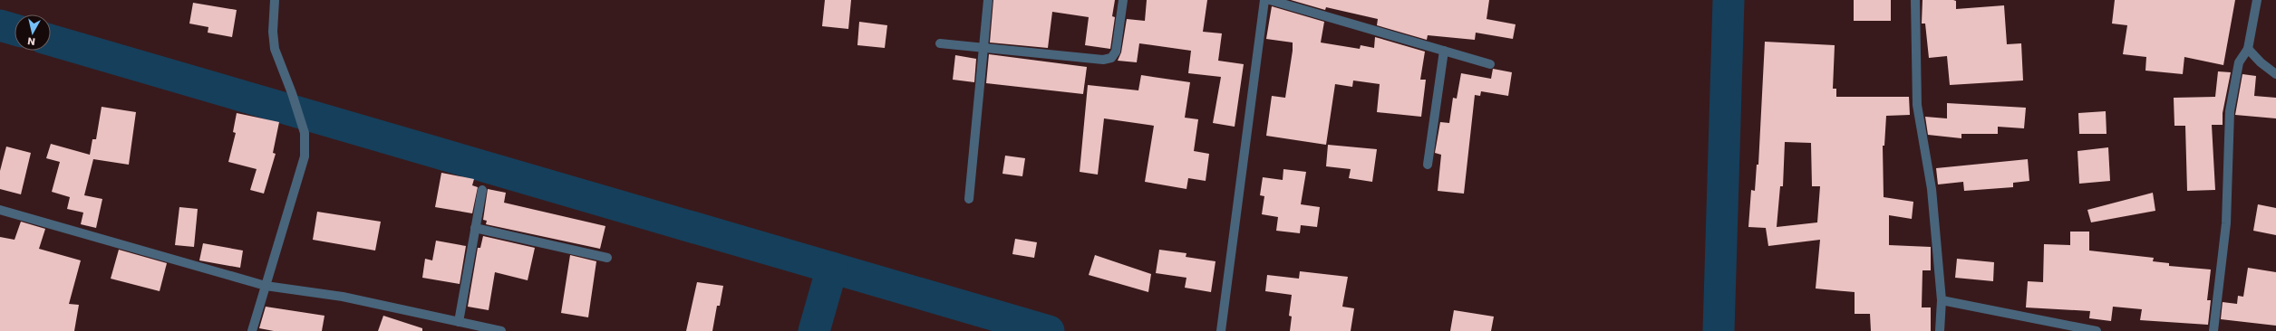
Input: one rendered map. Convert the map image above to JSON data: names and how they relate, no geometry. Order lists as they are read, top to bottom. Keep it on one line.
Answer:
{"north":"bottom"}
